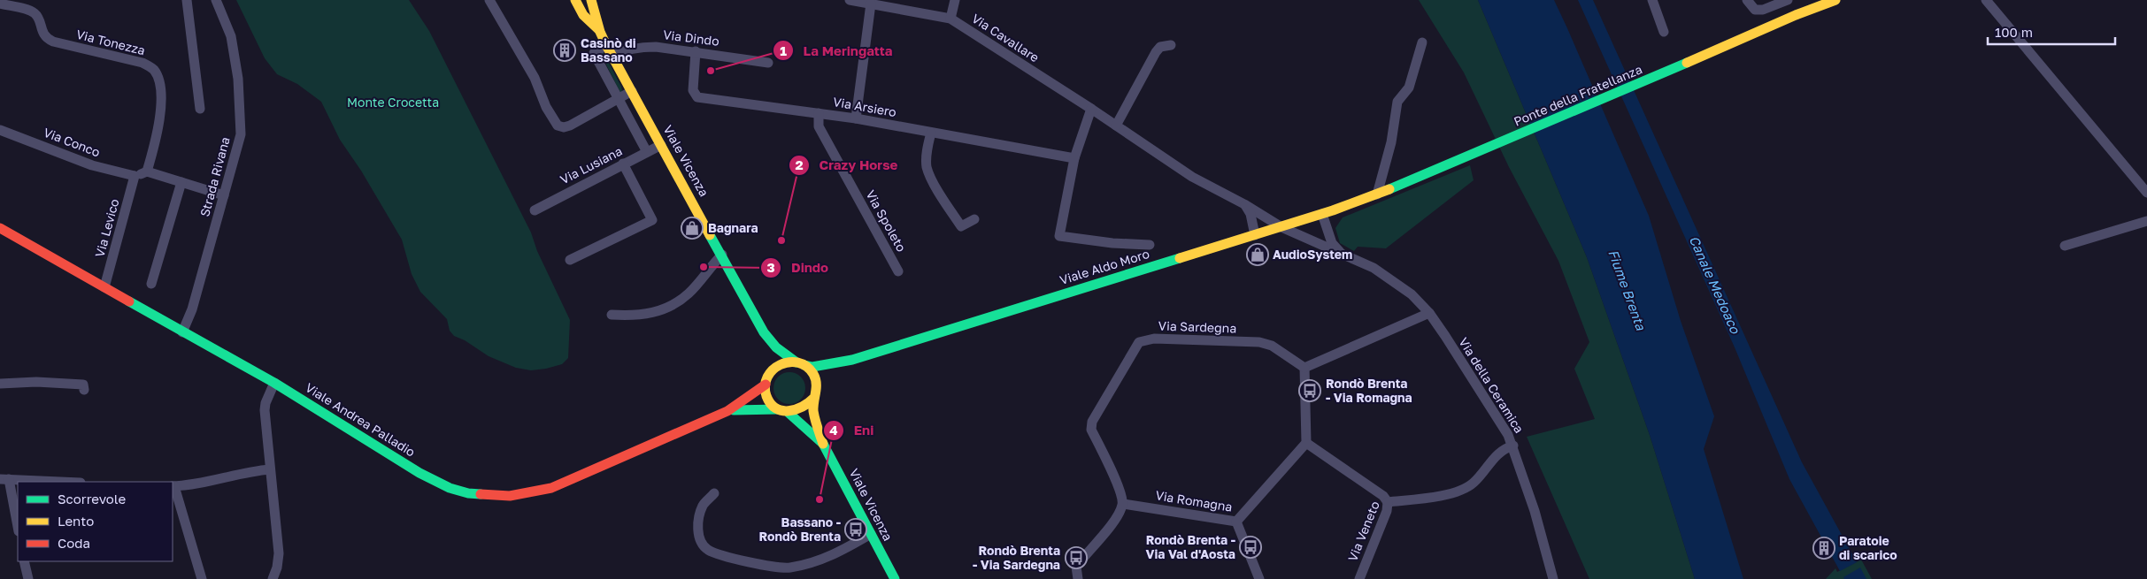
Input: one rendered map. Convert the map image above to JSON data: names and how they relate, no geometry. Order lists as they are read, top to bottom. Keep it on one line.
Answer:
{"streets":{"main road":["Ponte della Fratellanza","Viale Vicenza","Viale Aldo Moro","Viale Andrea Palladio"],"street":["Via Dindo","Via Cavallare","Via Tonezza","Via Arsiero","Via Conco","Via Lusiana","Strada Rivana","Via Spoleto","Via Levico","Via Sardegna","Via della Ceramica","Via Romagna","Via Veneto"]},"crossings":[["Via Dindo","Via Arsiero"],["Via Dindo","Viale Vicenza"],["Via Cavallare","Viale Aldo Moro"],["Via Cavallare","Via della Ceramica"],["Ponte della Fratellanza","Viale Aldo Moro"],["Via Arsiero","Via Spoleto"],["Via Conco","Via Levico"],["Viale Vicenza","Via Lusiana"],["Viale Vicenza","Viale Aldo Moro"],["Viale Vicenza","Viale Andrea Palladio"],["Strada Rivana","Viale Andrea Palladio"],["Via Levico","Viale Andrea Palladio"],["Viale Aldo Moro","Via della Ceramica"],["Viale Aldo Moro","Viale Andrea Palladio"],["Via Sardegna","Via Romagna"],["Via della Ceramica","Via Veneto"]],"water":["Canale Medoaco","Fiume Brenta"],"parks":["Monte Crocetta"],"places":{"building":["Casinò di Bassano","Paratoie di scarico"],"other":["La Meringatta","Crazy Horse","Dindo","Eni"],"shop":["Bagnara","AudioSystem"],"bus stop":["Rondò Brenta - Via Romagna","Bassano - Rondò Brenta","Rondò Brenta - Via Val d'Aosta","Rondò Brenta - Via Sardegna"]},"legend":["Scorrevole","Lento","Coda"],"scale_bar":"100 m"}
